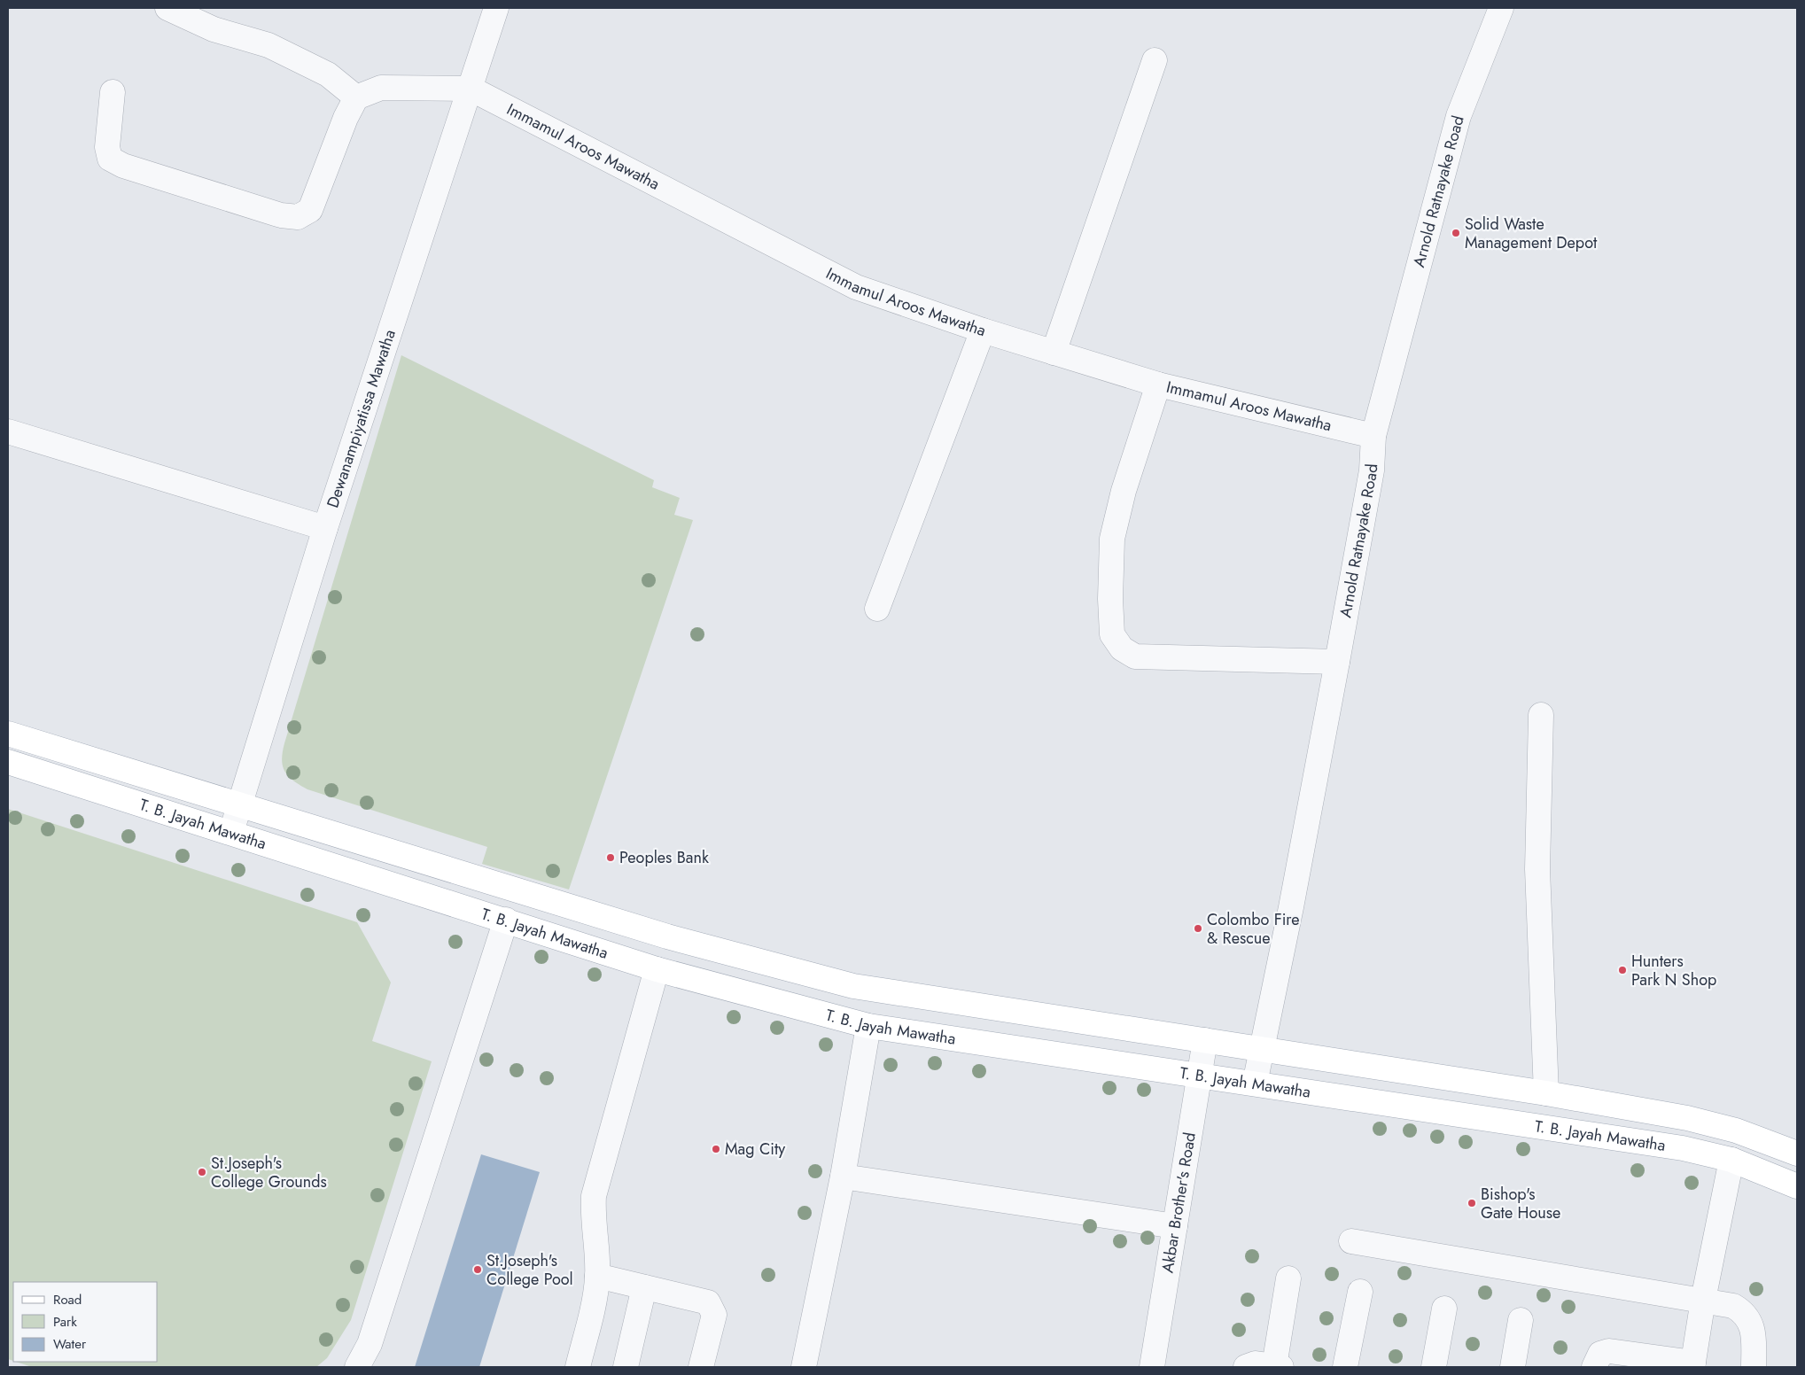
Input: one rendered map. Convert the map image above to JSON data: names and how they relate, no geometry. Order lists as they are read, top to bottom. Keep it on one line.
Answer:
{"streets":{"main road":["T. B. Jayah Mawatha"],"street":["Immamul Aroos Mawatha","Arnold Ratnayake Road","Dewanampiyatissa Mawatha","Akbar Brother's Road"]},"crossings":[["Immamul Aroos Mawatha","Arnold Ratnayake Road"],["Immamul Aroos Mawatha","Dewanampiyatissa Mawatha"],["Arnold Ratnayake Road","T. B. Jayah Mawatha"],["Dewanampiyatissa Mawatha","T. B. Jayah Mawatha"],["T. B. Jayah Mawatha","Akbar Brother's Road"]],"places":["Solid Waste Management Depot","Peoples Bank","Colombo Fire & Rescue","Hunters Park N Shop","Mag City","St.Joseph's College Grounds","Bishop's Gate House","St.Joseph's College Pool"],"legend":["Road","Park","Water"]}
